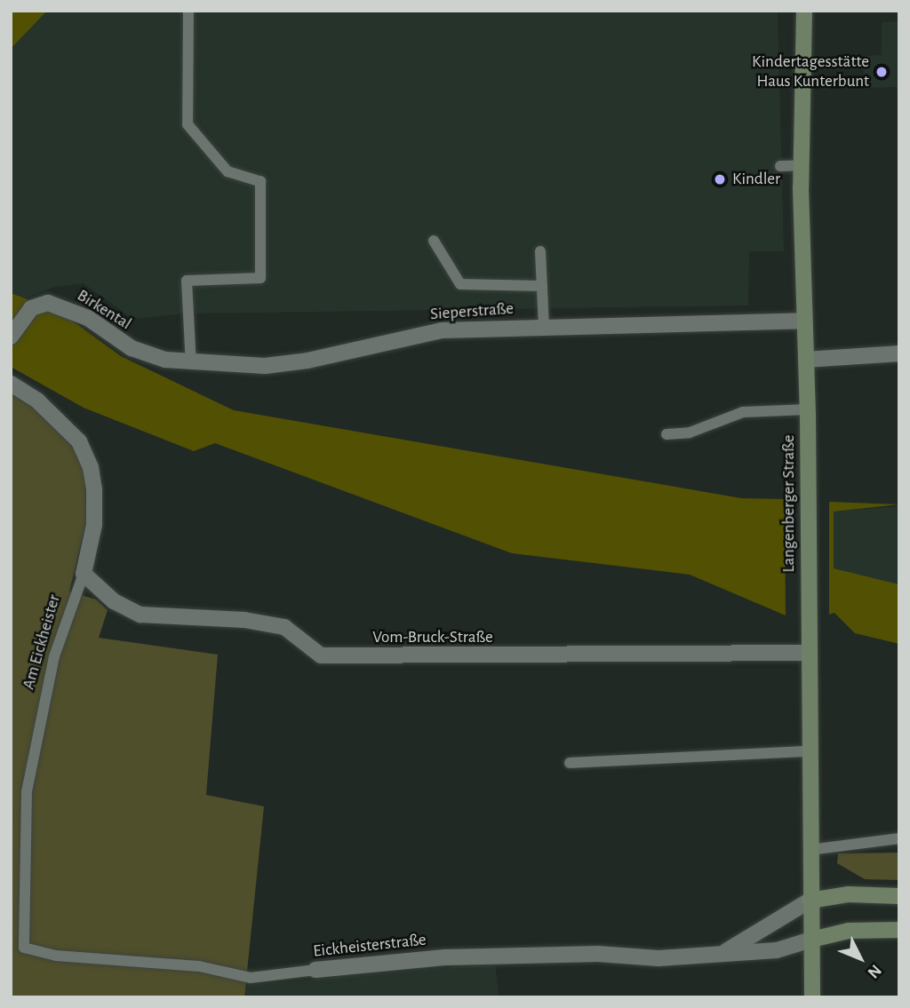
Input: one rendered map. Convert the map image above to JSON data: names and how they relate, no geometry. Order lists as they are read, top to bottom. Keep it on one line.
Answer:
{"streets":{"main road":["Langenberger Straße"],"street":["Birkental","Sieperstraße","Vom-Bruck-Straße","Am Eickheister","Eickheisterstraße"]},"crossings":[["Birkental","Sieperstraße"],["Sieperstraße","Langenberger Straße"],["Langenberger Straße","Vom-Bruck-Straße"],["Langenberger Straße","Eickheisterstraße"],["Vom-Bruck-Straße","Am Eickheister"],["Am Eickheister","Eickheisterstraße"]],"places":["Kindertagesstätte Haus Kunterbunt","Kindler"],"north":"bottom right"}
